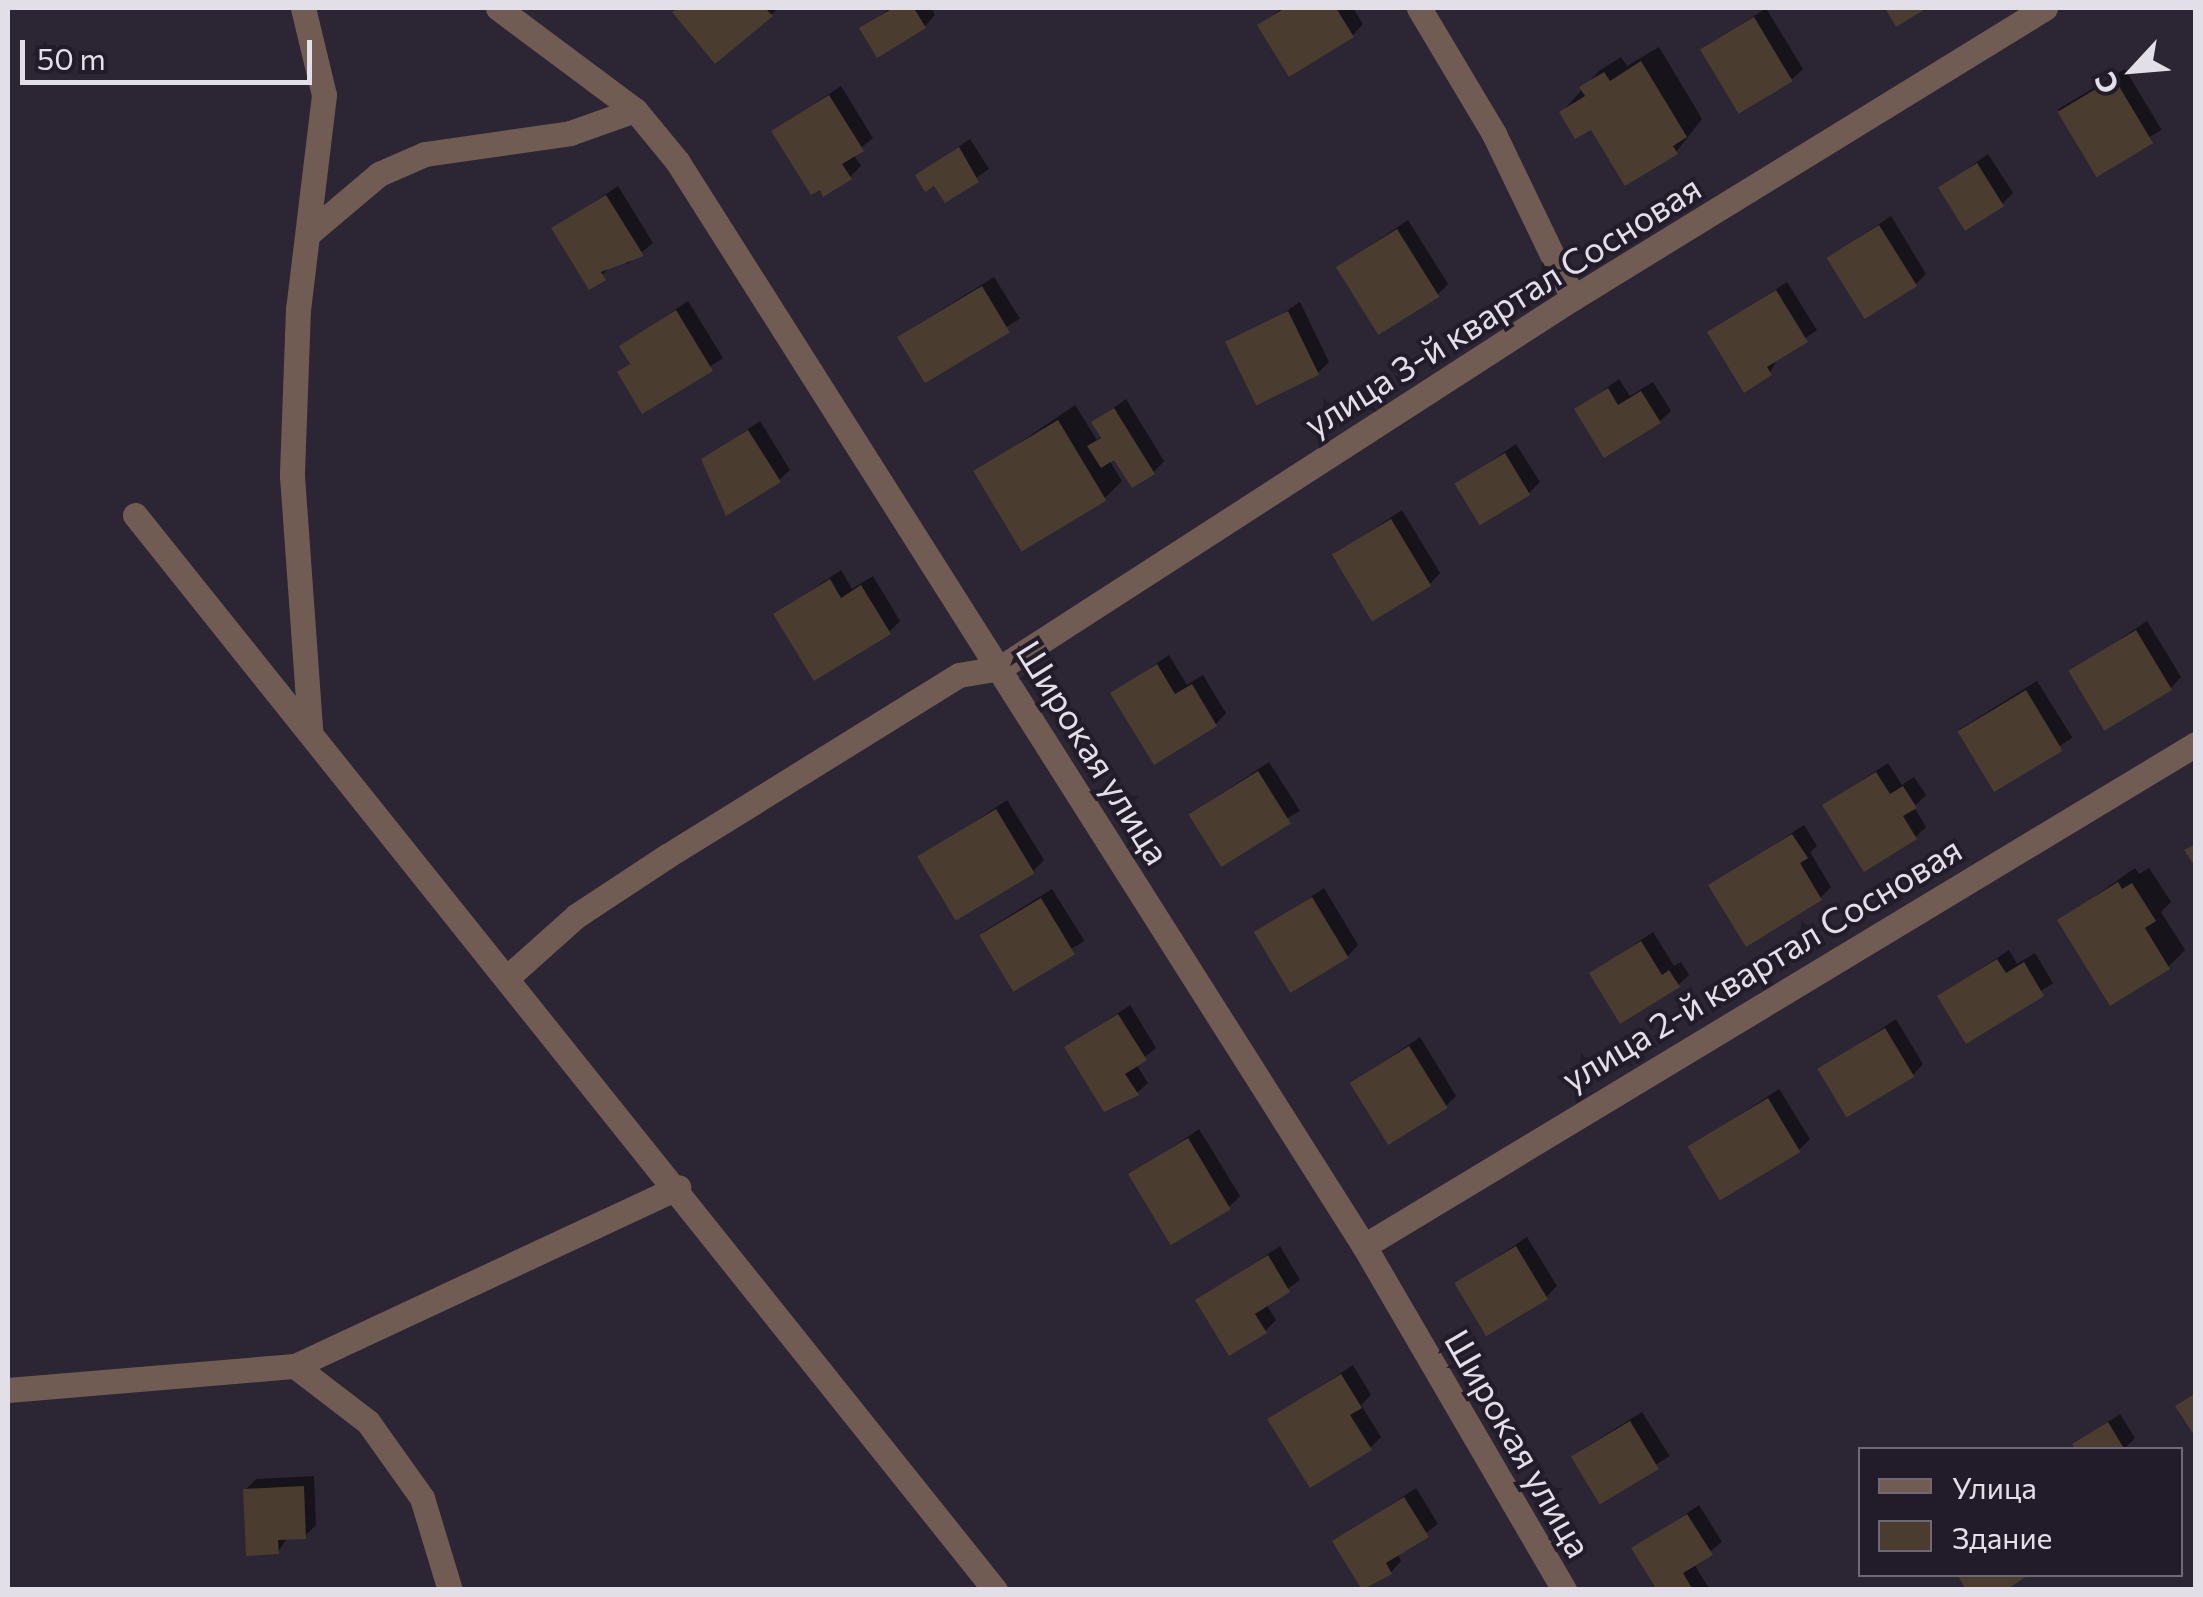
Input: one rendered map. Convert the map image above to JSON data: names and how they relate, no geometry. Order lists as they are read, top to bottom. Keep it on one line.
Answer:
{"streets":{"street":["улица 3-й квартал Сосновая","Широкая улица","улица 2-й квартал Сосновая"]},"crossings":[["улица 3-й квартал Сосновая","Широкая улица"],["Широкая улица","улица 2-й квартал Сосновая"]],"legend":["Улица","Здание"],"scale_bar":"50 m","north":"bottom left"}
